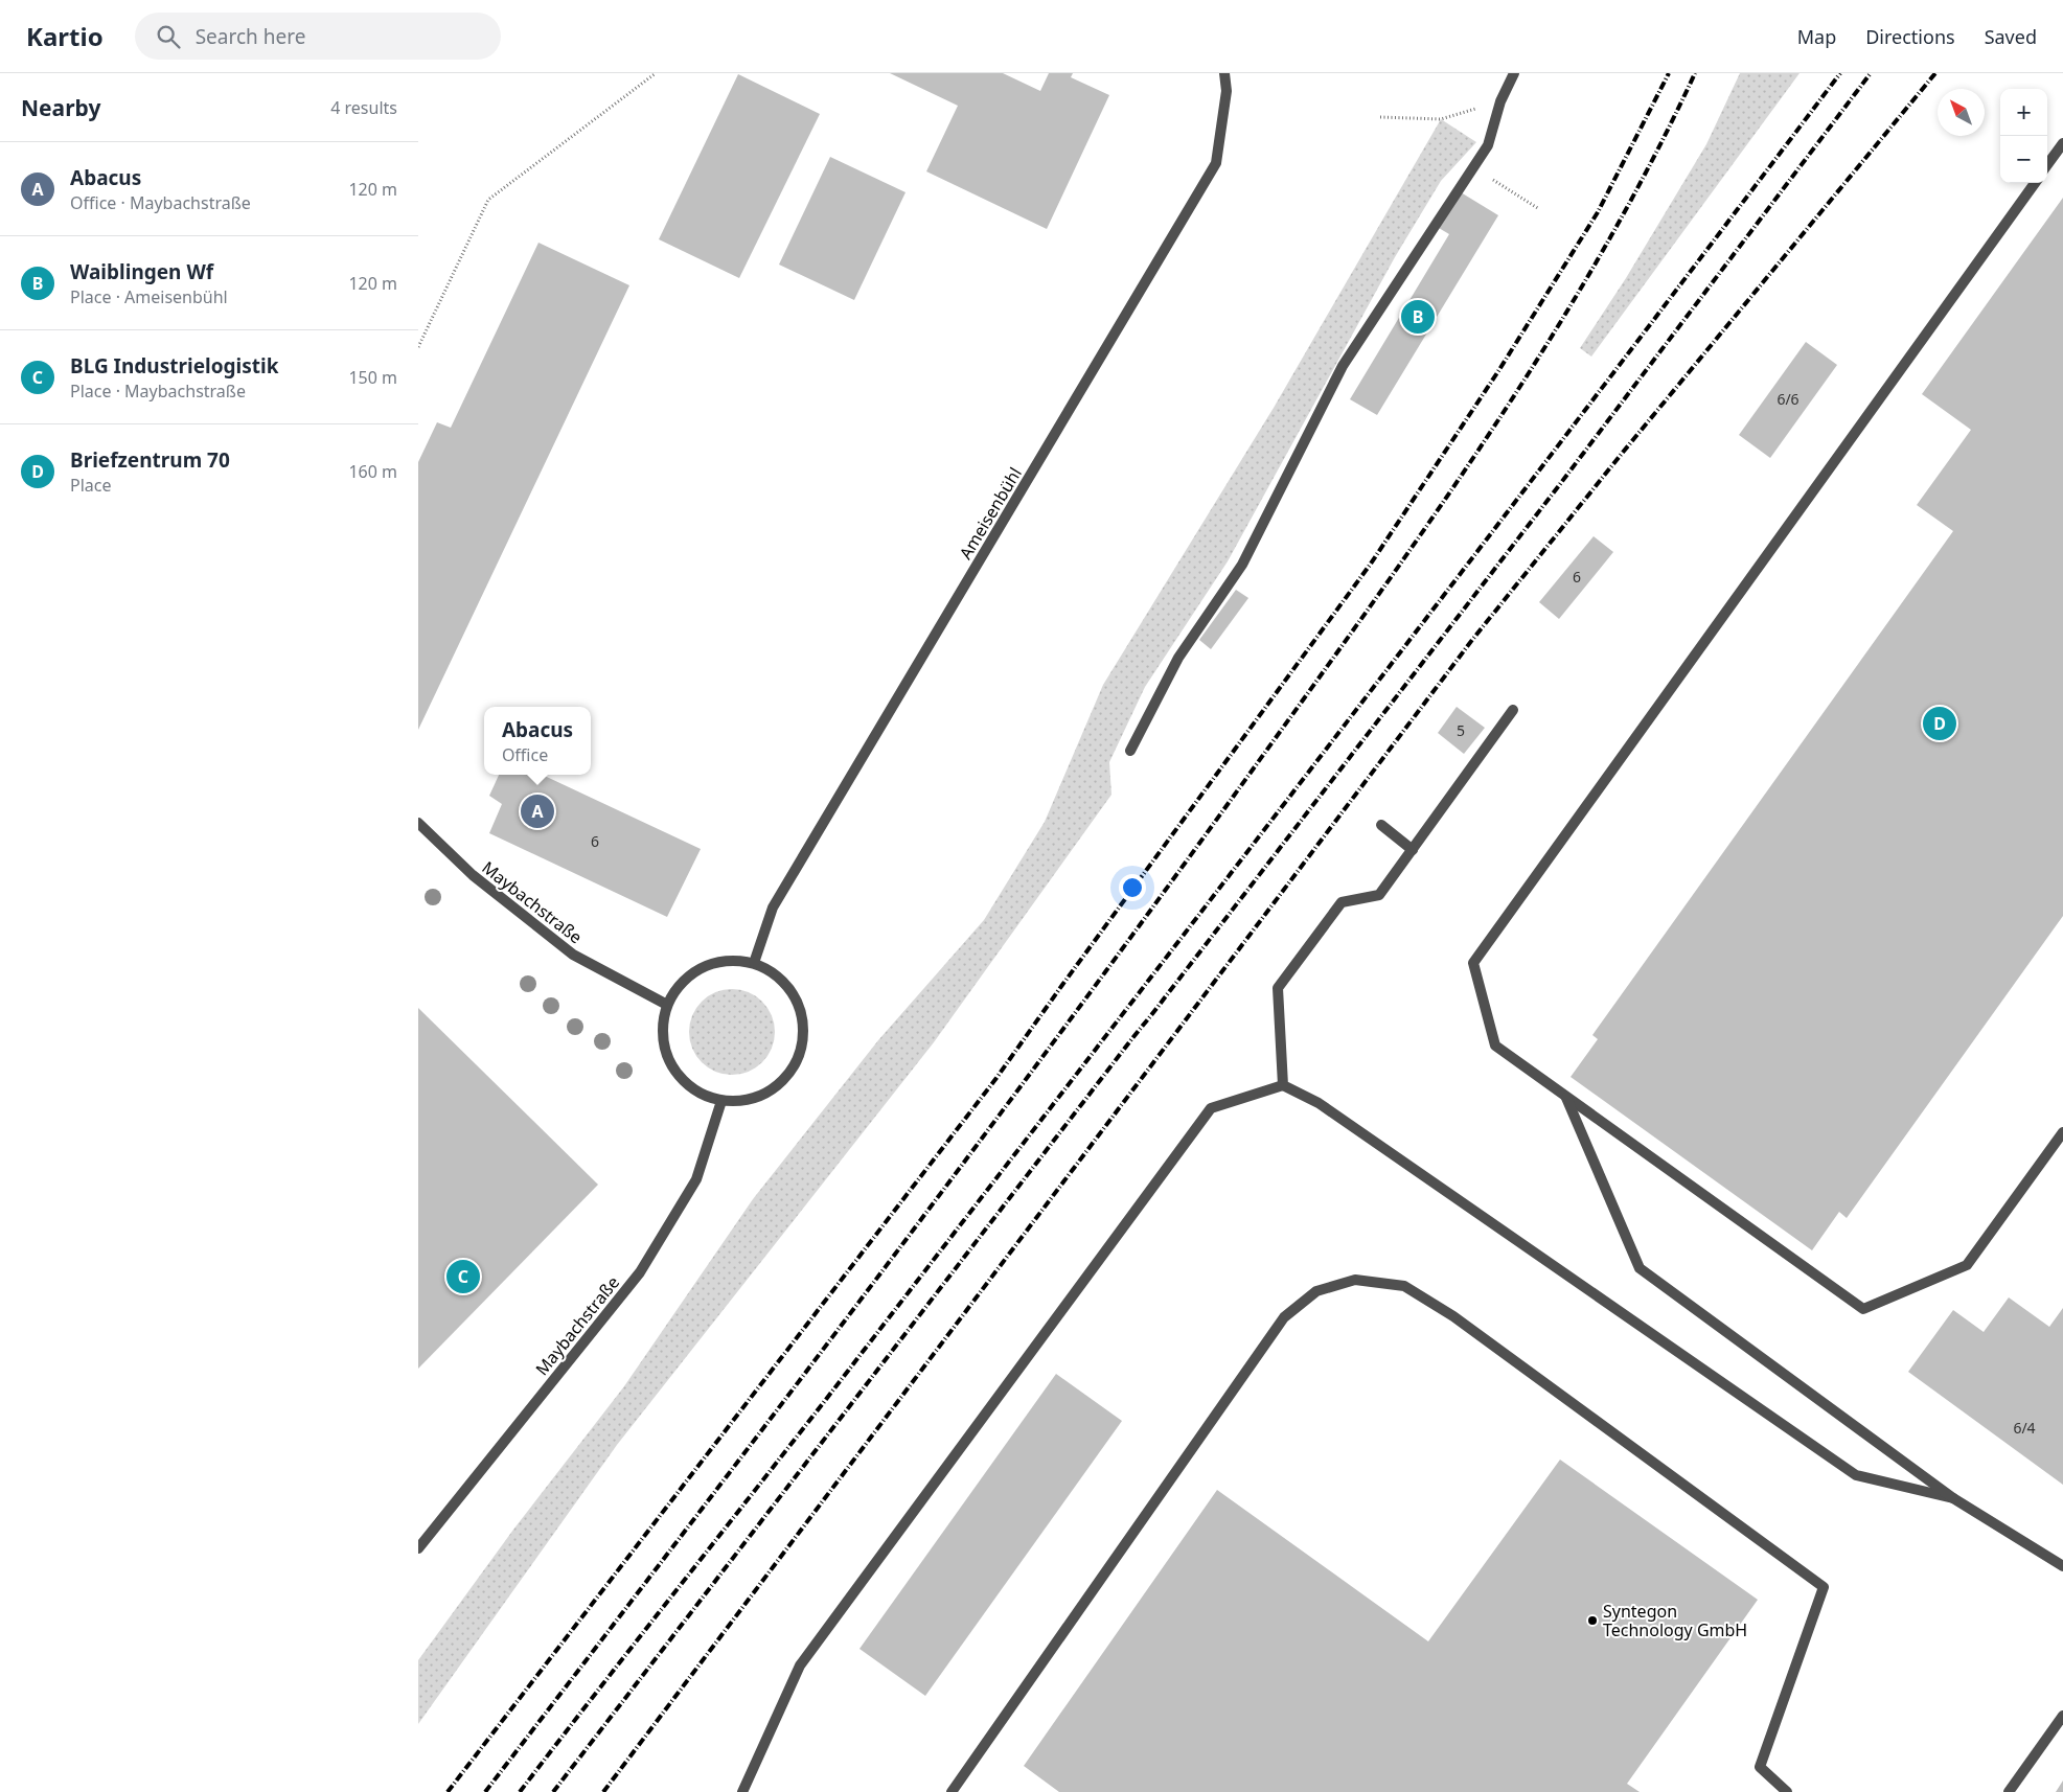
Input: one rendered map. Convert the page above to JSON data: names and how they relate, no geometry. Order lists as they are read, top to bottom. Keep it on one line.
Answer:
{"streets":{"street":["Ameisenbühl","Maybachstraße"]},"crossings":[["Ameisenbühl","Maybachstraße"]],"places":["Syntegon Technology GmbH"],"house_numbers":["6/6","6","5","6","6/4"],"north":"top left","page":{"header":"Kartio","search":"Search here","nav":["Map","Directions","Saved"],"heading":["Nearby","4 results"],"map_buttons":["+","−"],"list":[{"mark":"A","name":"Abacus","note":"Office · Maybachstraße","value":"120 m"},{"mark":"B","name":"Waiblingen Wf","note":"Place · Ameisenbühl","value":"120 m"},{"mark":"C","name":"BLG Industrielogistik","note":"Place · Maybachstraße","value":"150 m"},{"mark":"D","name":"Briefzentrum 70","note":"Place","value":"160 m"}],"pins":["B","D","A","C"],"popup":["Abacus","Office"]}}
